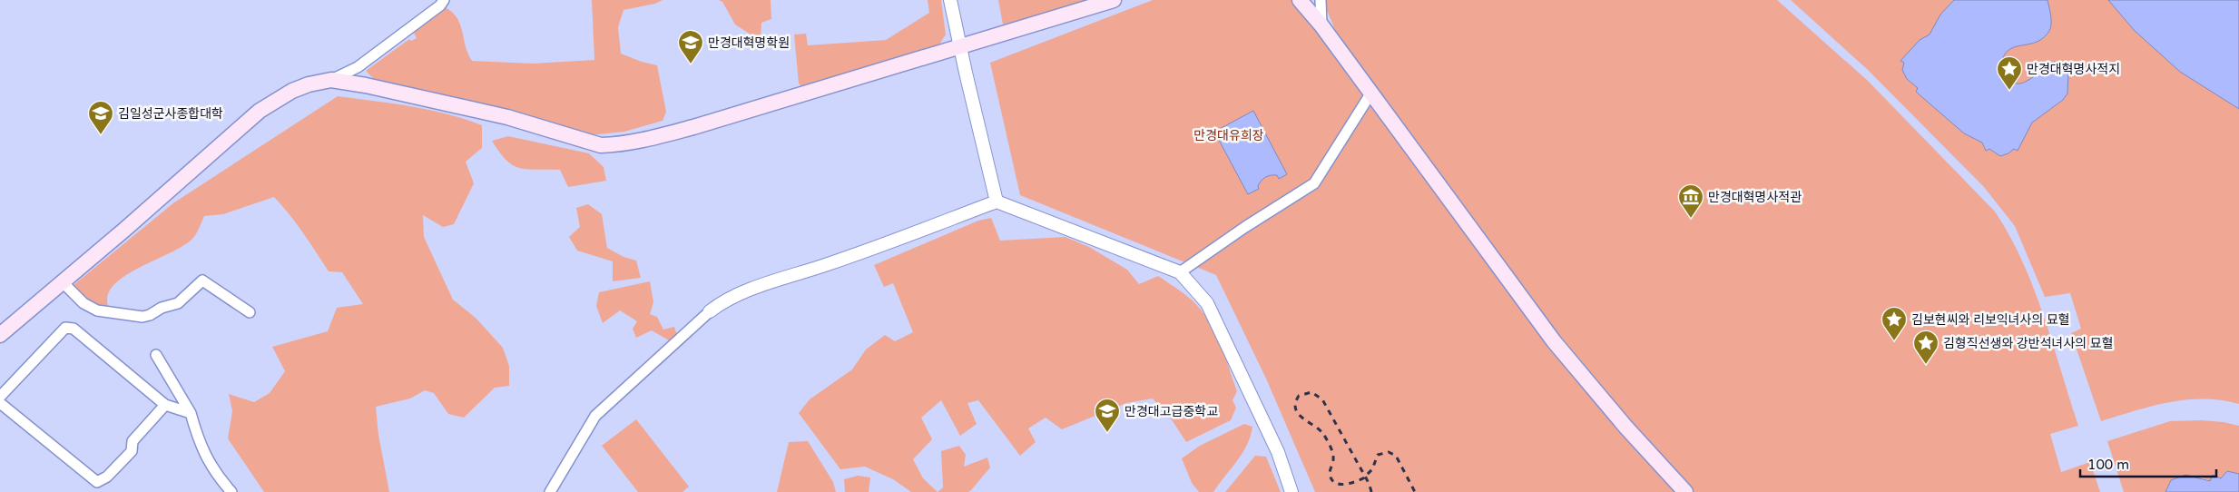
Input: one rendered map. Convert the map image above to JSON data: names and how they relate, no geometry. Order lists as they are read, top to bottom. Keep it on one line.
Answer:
{"parks":["만경대유희장"],"places":{"school or university":["만경대혁명학원","김일성군사종합대학","만경대고급중학교"],"place":["만경대혁명사적지","김보현씨와 리보익녀사의 묘혈","김형직선생와 강반석녀사의 묘혈"],"museum":["만경대혁명사적관"]},"scale_bar":"100 m"}
